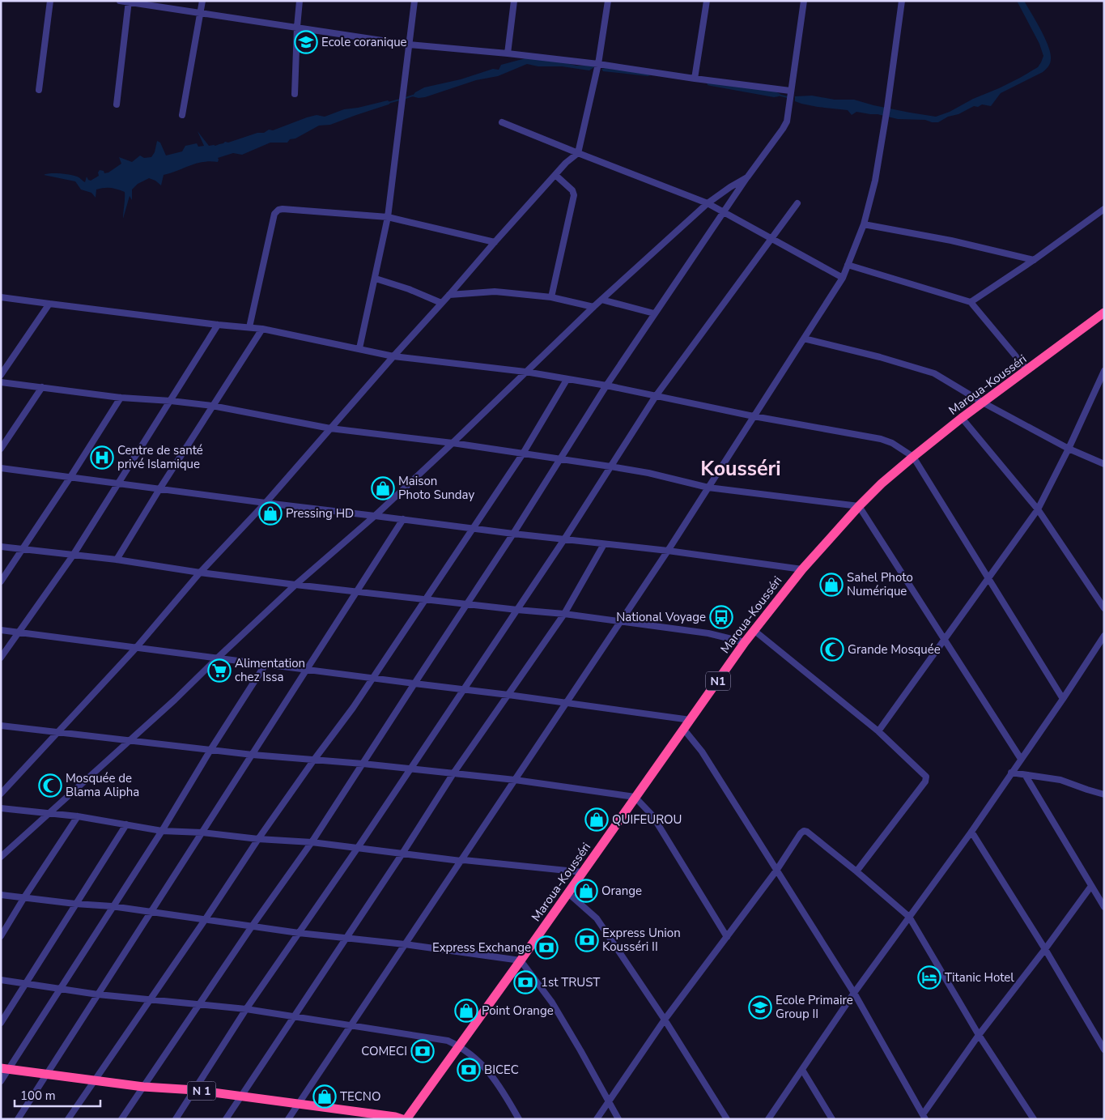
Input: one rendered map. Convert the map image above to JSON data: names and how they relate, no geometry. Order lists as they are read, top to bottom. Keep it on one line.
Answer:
{"streets":{"highway":["Maroua-Kousséri","N1","N 1"]},"districts":["Kousséri"],"places":{"school or university":["Ecole coranique","Ecole Primaire Group II"],"hospital":["Centre de santé privé Islamique"],"shop":["Maison Photo Sunday","Pressing HD","Sahel Photo Numérique","QUIFEUROU","Orange","Point Orange","TECNO"],"bus stop":["National Voyage"],"mosque":["Grande Mosquée","Mosquée de Blama Alipha"],"supermarket":["Alimentation chez Issa"],"bank":["Express Union Kousséri II","Express Exchange","1st TRUST","COMECI","BICEC"],"hotel":["Titanic Hotel"]},"scale_bar":"100 m"}
